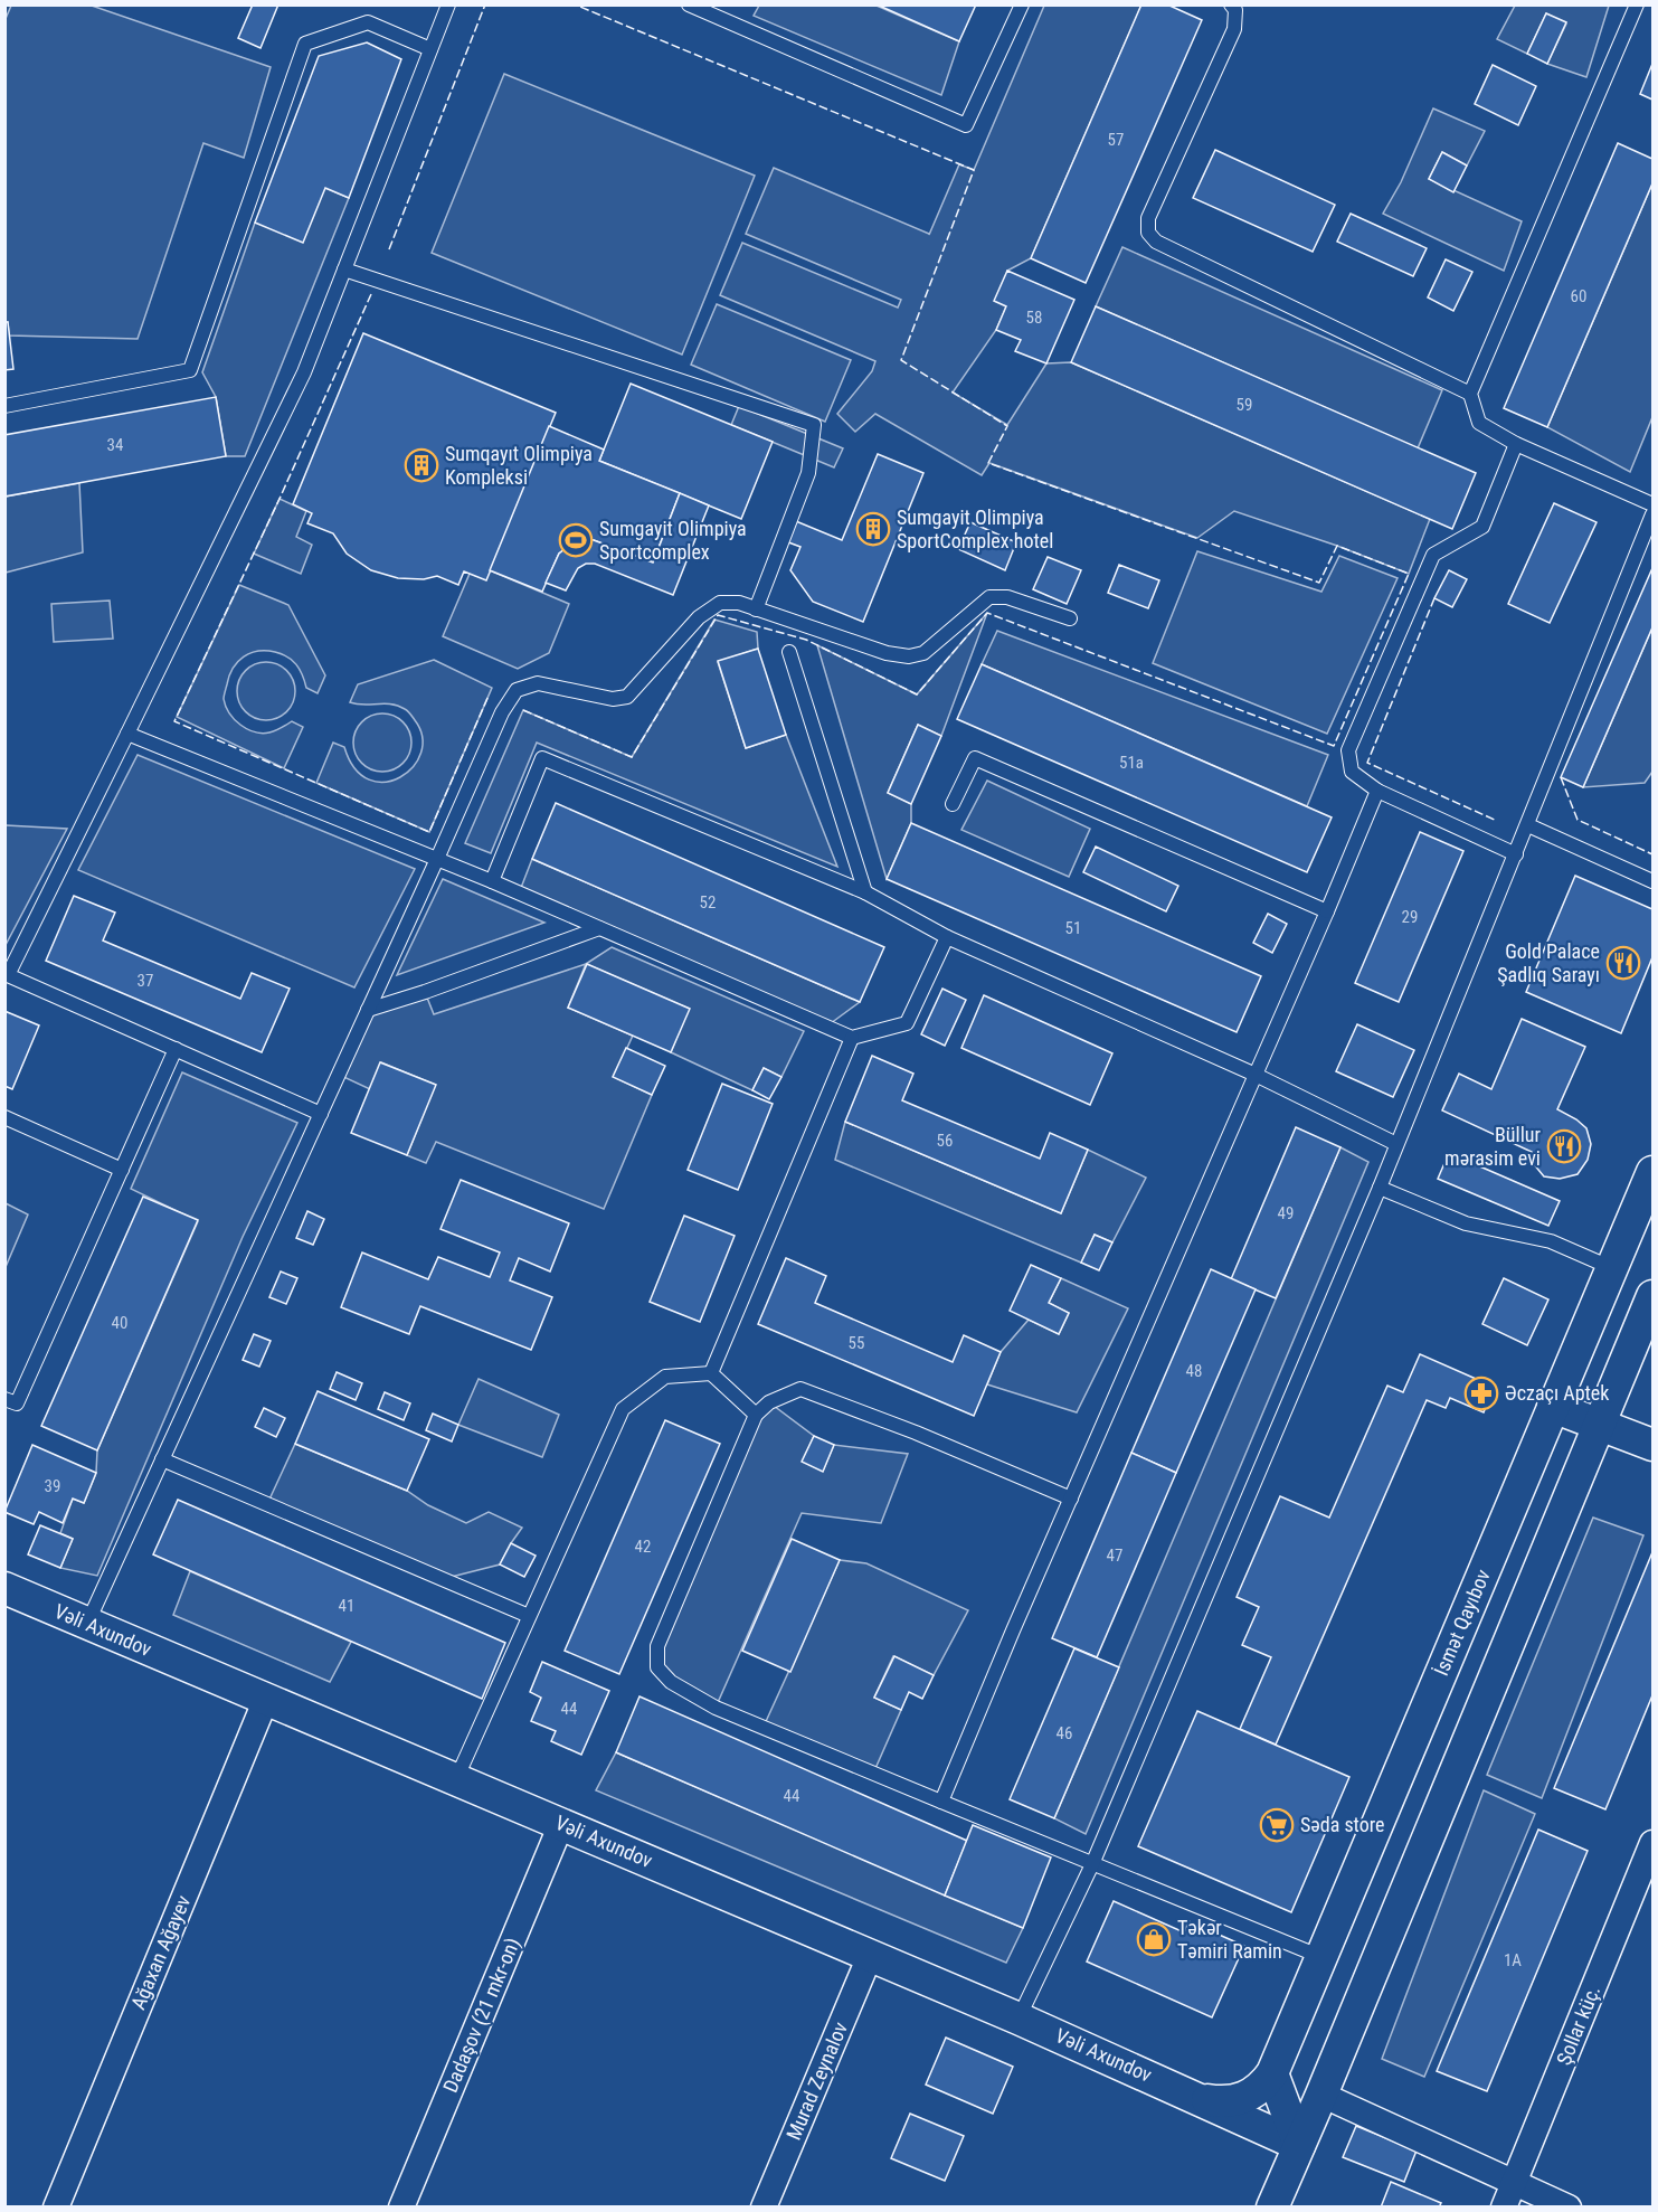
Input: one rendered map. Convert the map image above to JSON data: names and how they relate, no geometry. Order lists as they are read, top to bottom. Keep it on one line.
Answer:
{"streets":{"street":["İsmət Qayıbov","Vəli Axundov","Ağaxan Ağayev","Dadaşov (21 mkr-on)","Şollar küç.","Murad Zeynalov"]},"crossings":[["Vəli Axundov","Ağaxan Ağayev"],["Vəli Axundov","Dadaşov (21 mkr-on)"],["Vəli Axundov","Murad Zeynalov"]],"places":{"building":["Sumqayıt Olimpiya Kompleksi","Sumgayit Olimpiya SportComplex hotel"],"sports":["Sumgayit Olimpiya Sportcomplex"],"restaurant":["Gold Palace Şadlıq Sarayı","Büllur mərasim evi"],"pharmacy":["Əczaçı Aptek"],"supermarket":["Səda store"],"shop":["Tәkәr Tәmiri Ramin"]},"house_numbers":["57","60","58","59","34","51a","52","29","51","37","56","49","40","55","48","39","42","47","41","44","46","44","1A"]}
